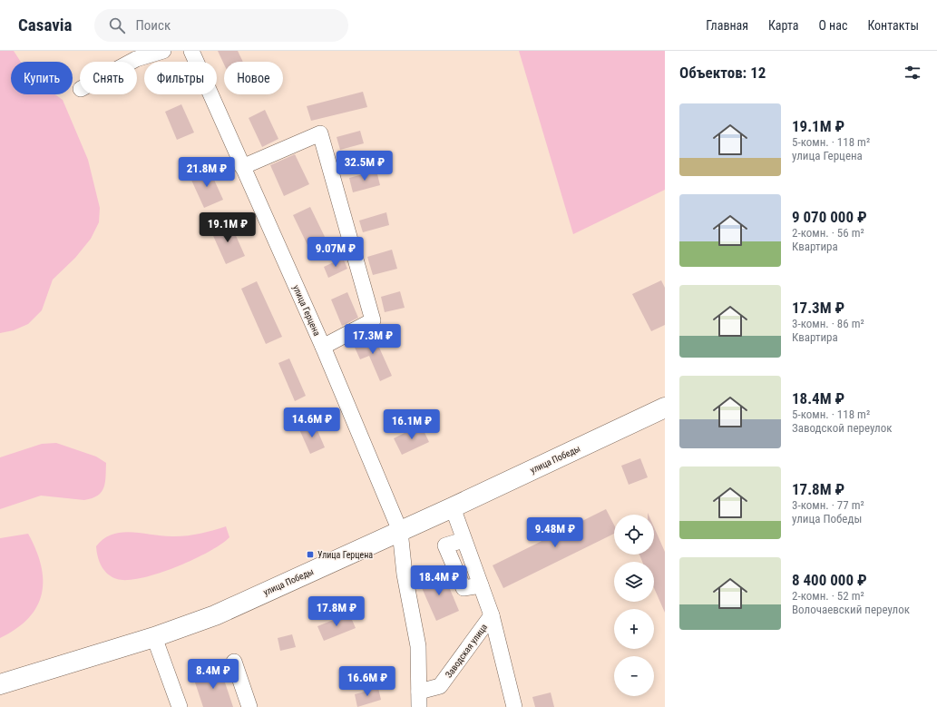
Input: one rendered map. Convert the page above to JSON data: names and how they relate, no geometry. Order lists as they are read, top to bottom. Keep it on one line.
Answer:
{"streets":{"highway":["улица Победы"],"street":["улица Герцена","Заводская улица"]},"crossings":[["улица Герцена","улица Победы"],["улица Герцена","Заводская улица"],["улица Победы","Заводская улица"]],"places":{"transit":["Улица Герцена"]},"page":{"header":"Casavia","search":"Поиск","nav":["Главная","Карта","О нас","Контакты"],"heading":"Объектов: 12","chip":["Купить","Снять","Фильтры","Новое"],"list":[{"name":"19.1M ₽","note":"5-комн. · 118 m² · улица Герцена"},{"name":"9 070 000 ₽","note":"2-комн. · 56 m² · Квартира"},{"name":"17.3M ₽","note":"3-комн. · 86 m² · Квартира"},{"name":"18.4M ₽","note":"5-комн. · 118 m² · Заводской переулок"},{"name":"17.8M ₽","note":"3-комн. · 77 m² · улица Победы"},{"name":"8 400 000 ₽","note":"2-комн. · 52 m² · Волочаевский переулок"}],"price":["32.5M ₽","21.8M ₽","19.1M ₽","9.07M ₽","17.3M ₽","14.6M ₽","16.1M ₽","9.48M ₽","18.4M ₽","17.8M ₽","8.4M ₽","16.6M ₽"],"map_buttons":["+","−"]}}
